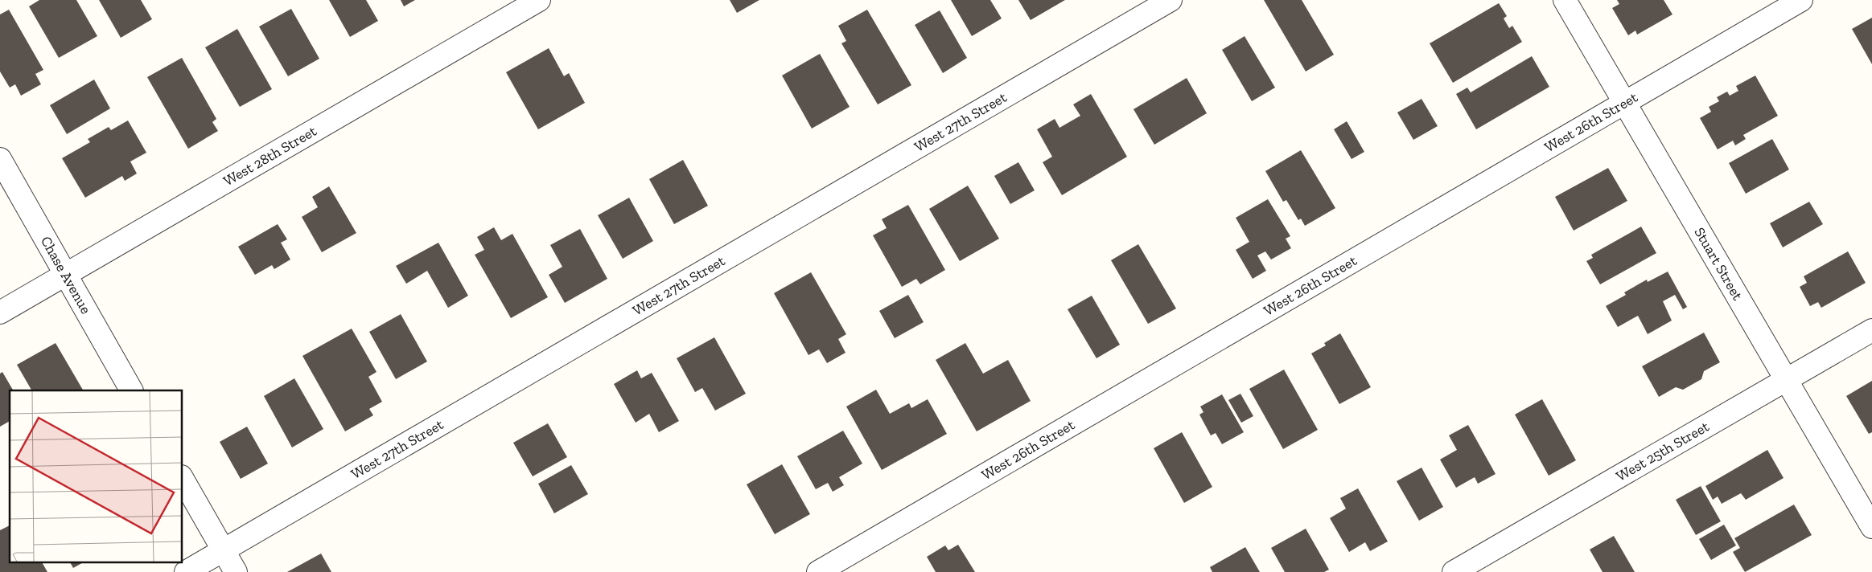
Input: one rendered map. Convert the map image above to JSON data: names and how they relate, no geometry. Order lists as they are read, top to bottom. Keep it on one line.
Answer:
{"streets":{"street":["West 27th Street","West 26th Street","West 28th Street","Stuart Street","Chase Avenue","West 25th Street"]},"crossings":[["West 26th Street","Stuart Street"],["West 28th Street","Chase Avenue"],["Stuart Street","West 25th Street"]]}
